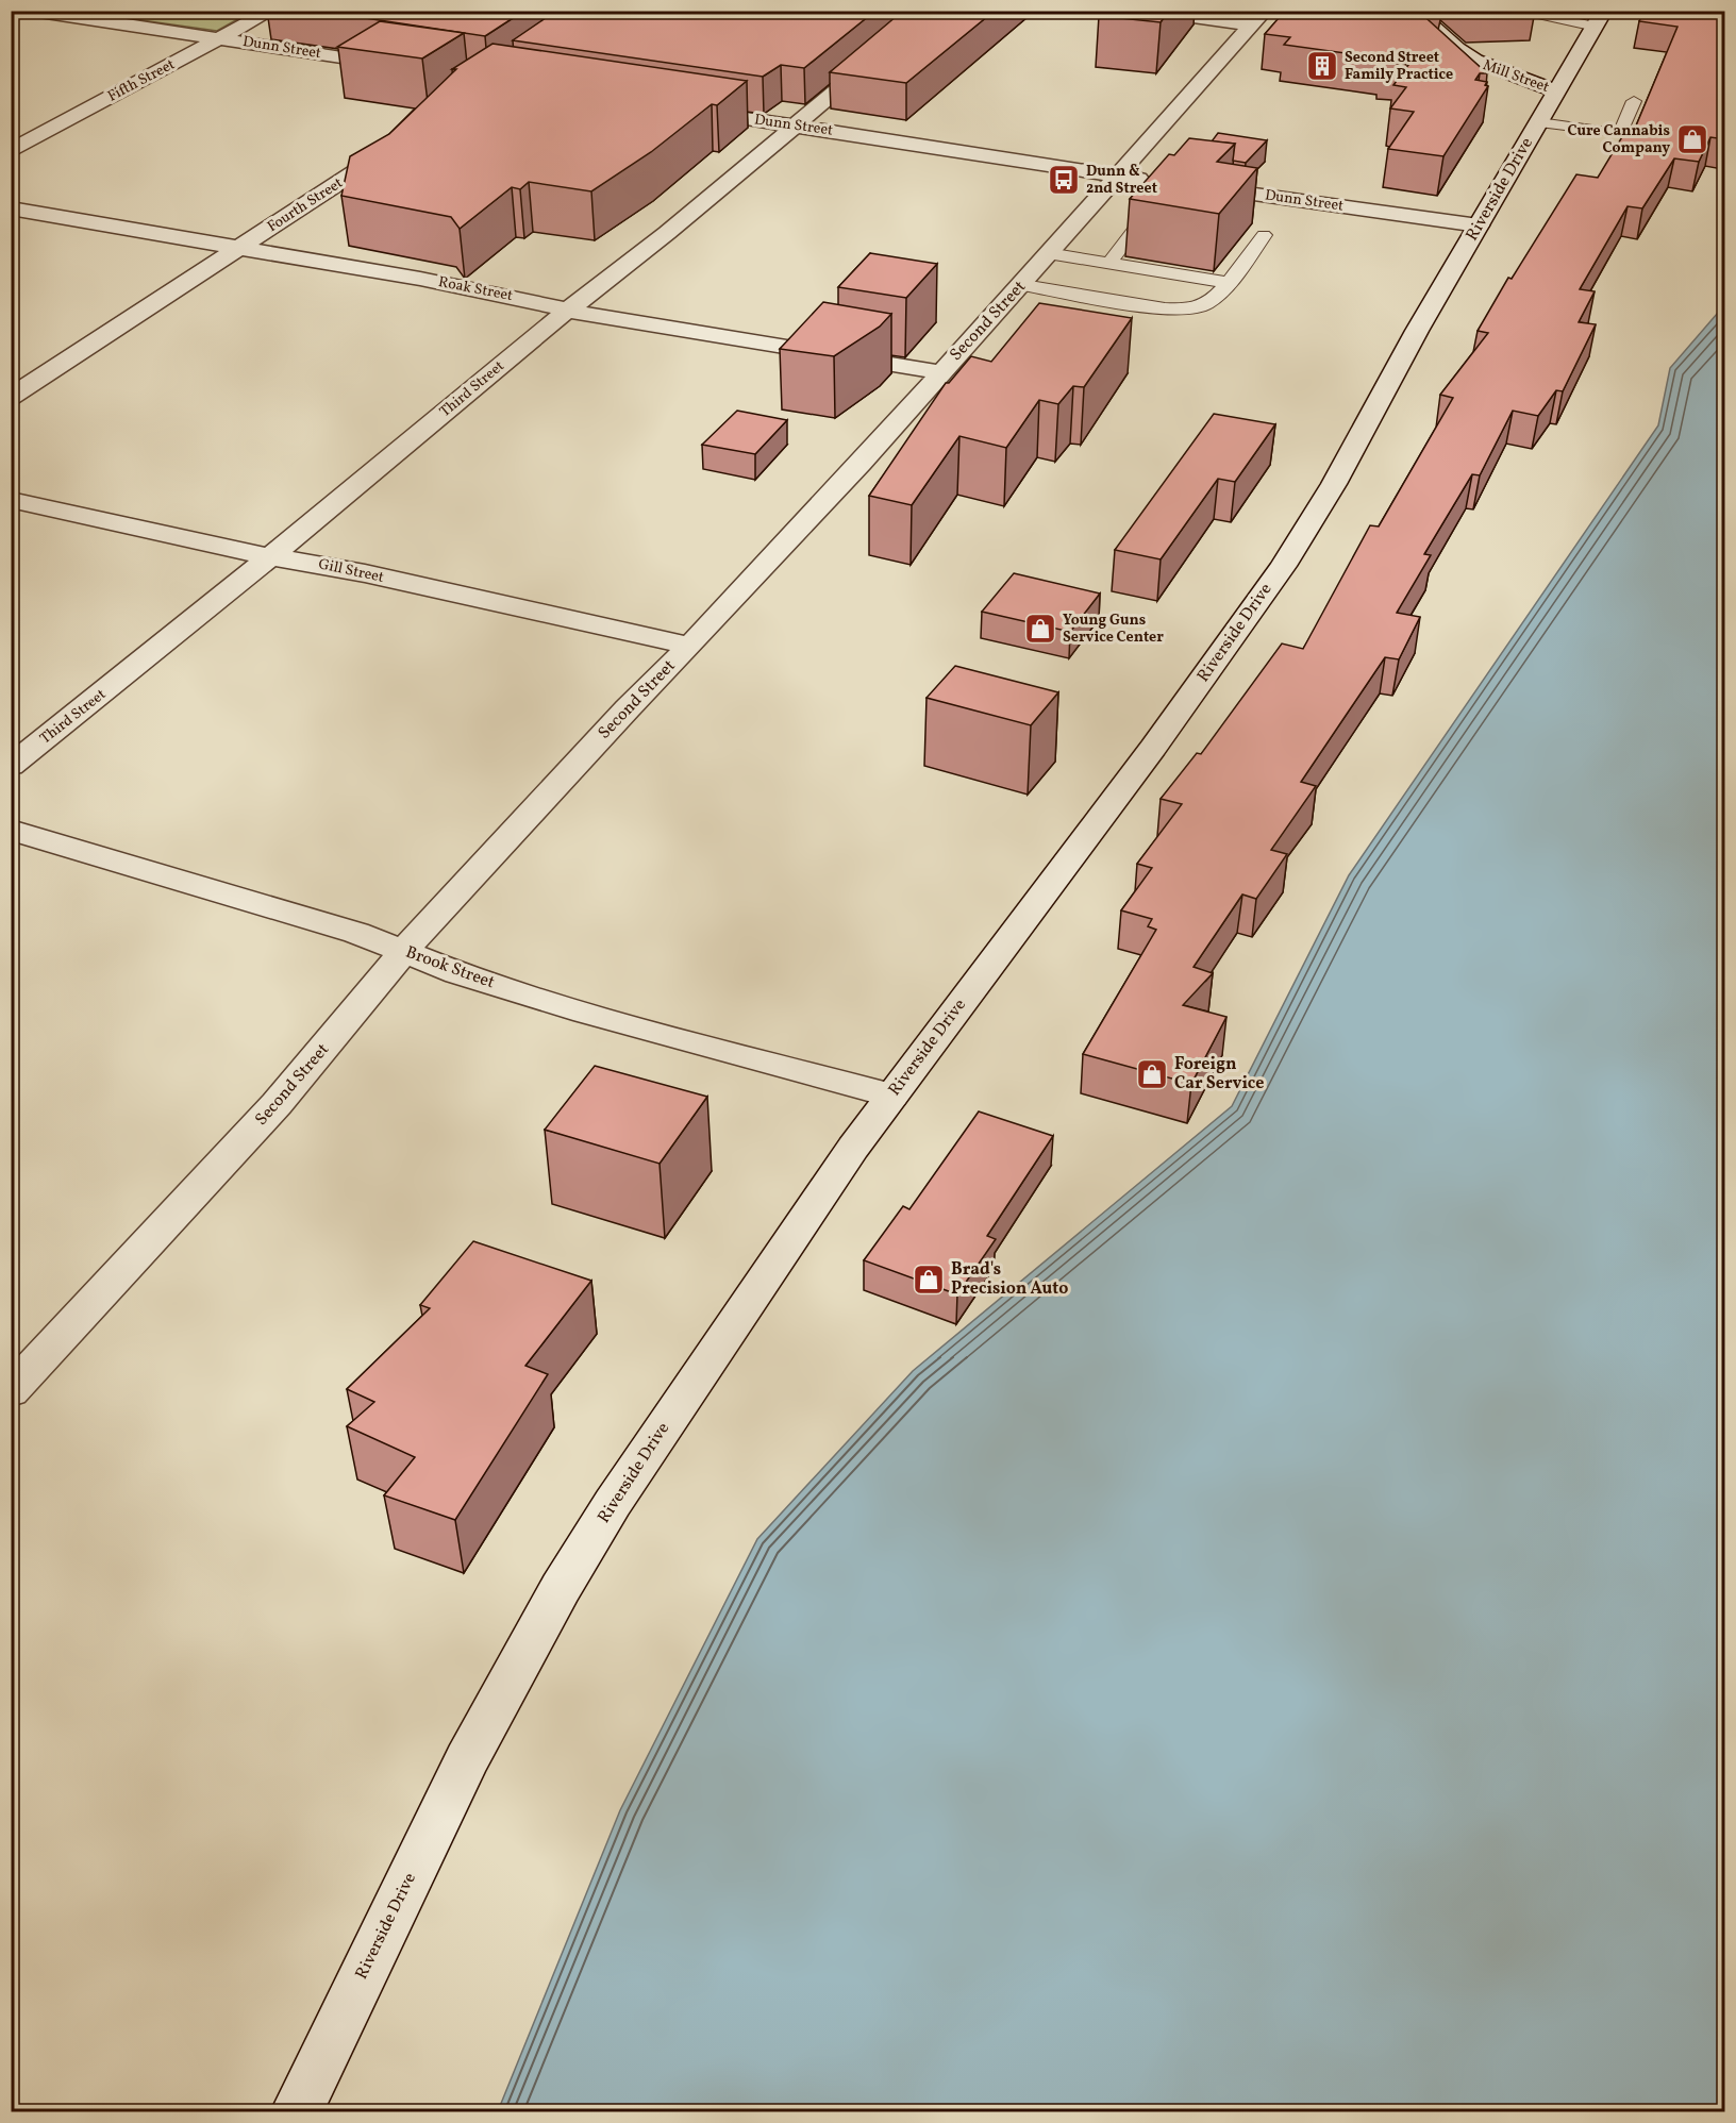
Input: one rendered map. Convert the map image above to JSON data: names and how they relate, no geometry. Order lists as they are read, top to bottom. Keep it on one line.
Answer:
{"streets":{"street":["Dunn Street","Mill Street","Fifth Street","Riverside Drive","Fourth Street","Roak Street","Second Street","Third Street","Gill Street","Brook Street"]},"crossings":[["Dunn Street","Fifth Street"],["Dunn Street","Riverside Drive"],["Dunn Street","Second Street"],["Dunn Street","Third Street"],["Mill Street","Riverside Drive"],["Riverside Drive","Brook Street"],["Fourth Street","Roak Street"],["Roak Street","Second Street"],["Roak Street","Third Street"],["Second Street","Gill Street"],["Second Street","Brook Street"],["Third Street","Gill Street"]],"places":{"building":["Second Street Family Practice"],"shop":["Cure Cannabis Company","Young Guns Service Center","Foreign Car Service","Brad's Precision Auto"],"bus stop":["Dunn & 2nd Street"]}}
